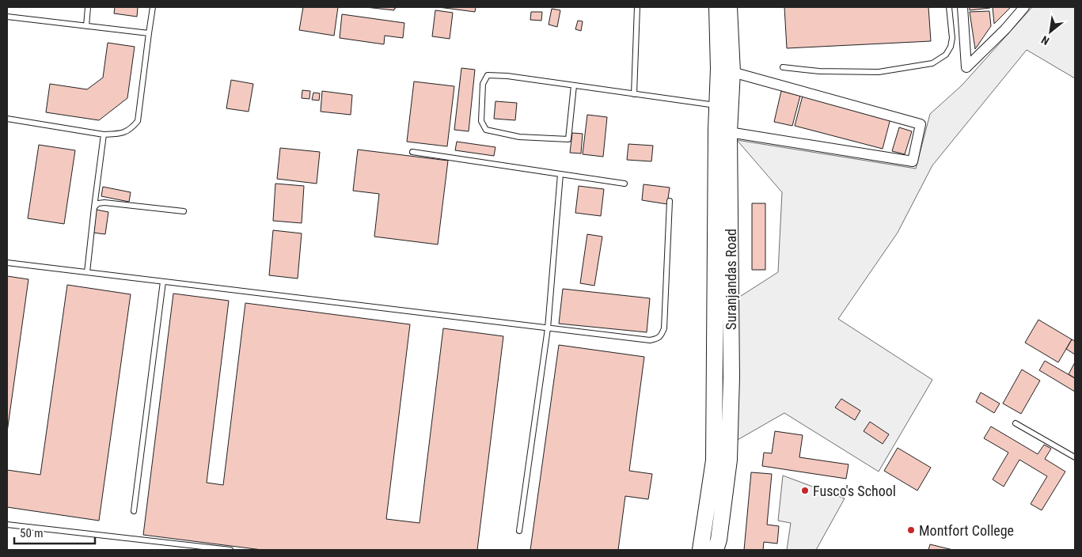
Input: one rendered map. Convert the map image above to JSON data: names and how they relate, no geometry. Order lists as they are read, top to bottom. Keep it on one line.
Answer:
{"streets":{"main road":["Suranjandas Road"]},"places":["Fusco's School","Montfort College"],"scale_bar":"50 m","north":"bottom left"}
